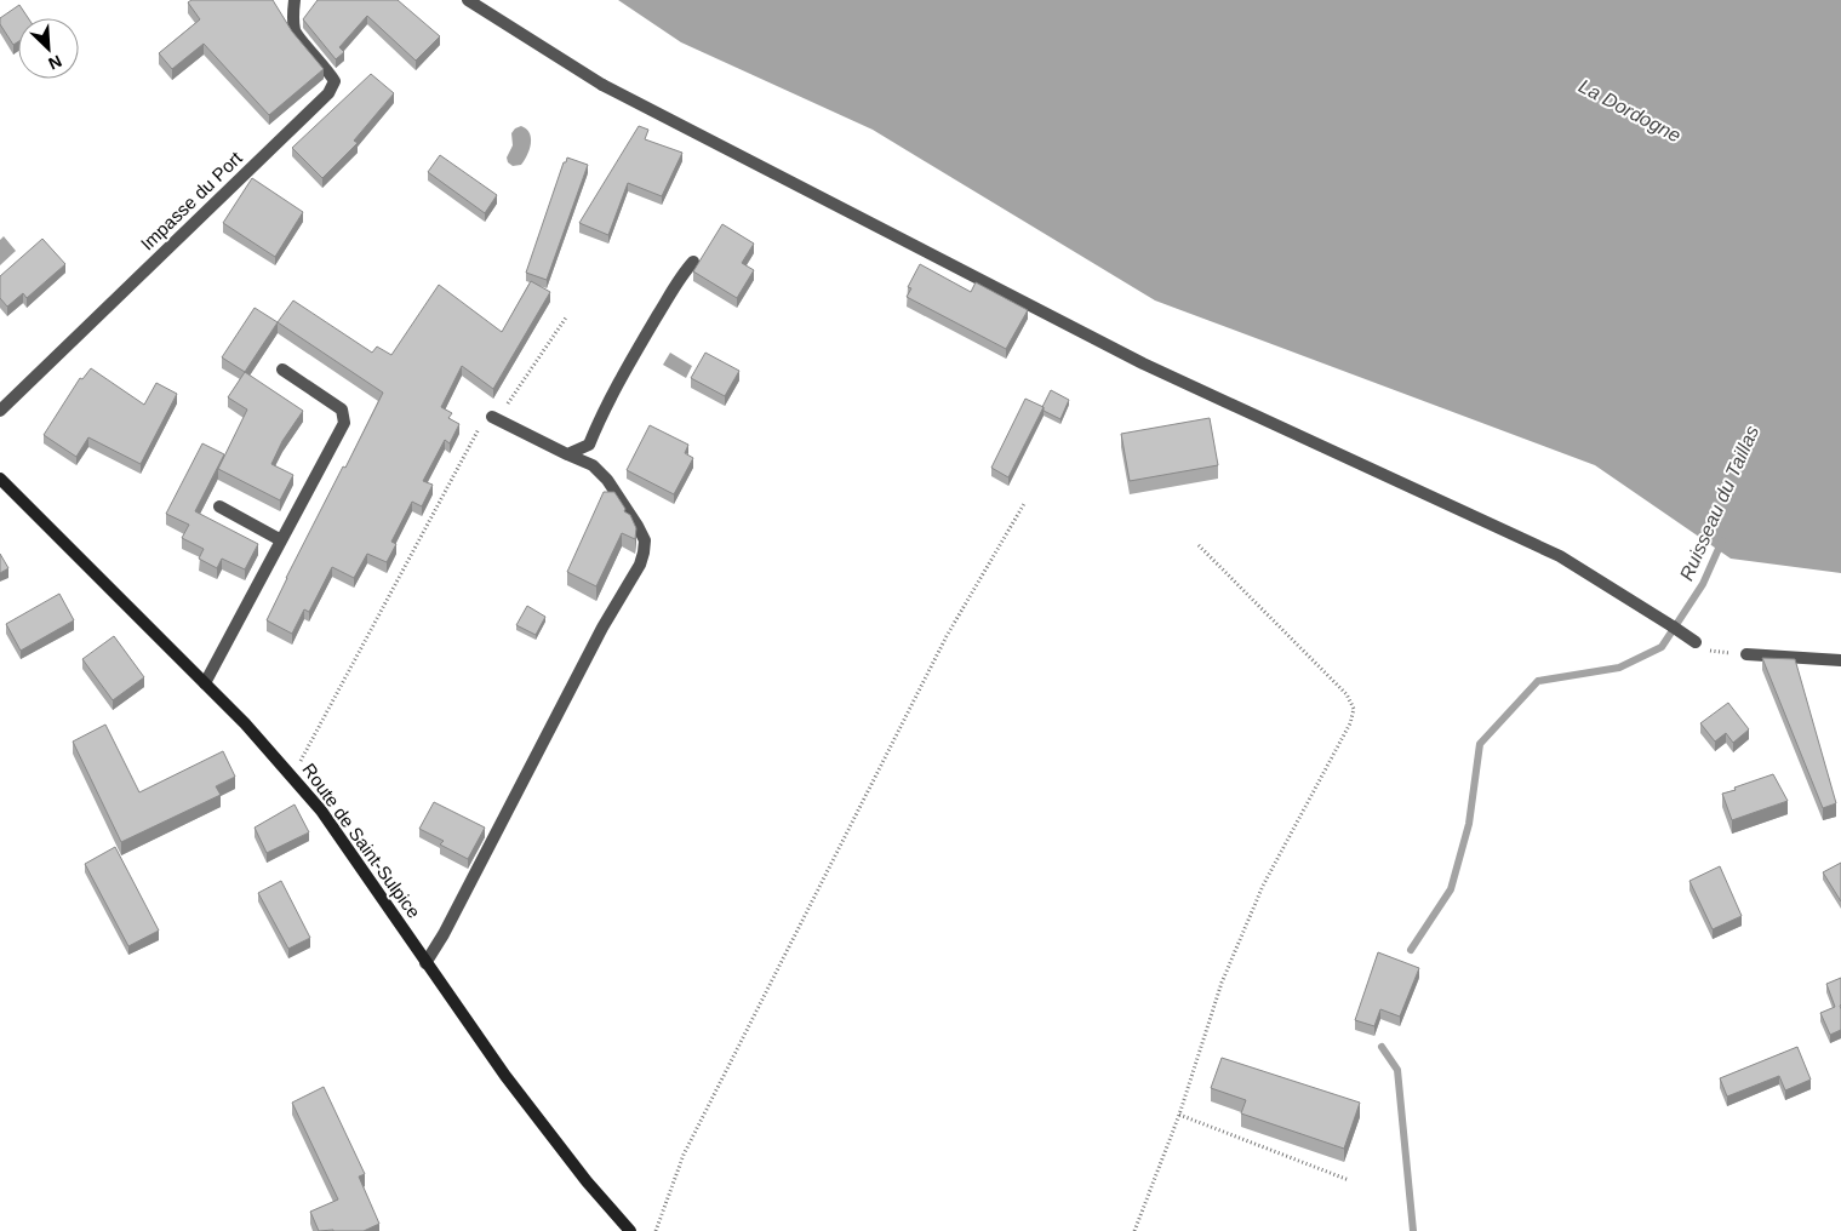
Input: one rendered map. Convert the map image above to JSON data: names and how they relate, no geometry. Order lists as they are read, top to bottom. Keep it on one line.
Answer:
{"streets":{"main road":["Route de Saint-Sulpice"],"street":["Impasse du Port"]},"water":["La Dordogne","Ruisseau du Taillas"],"north":"bottom right"}
